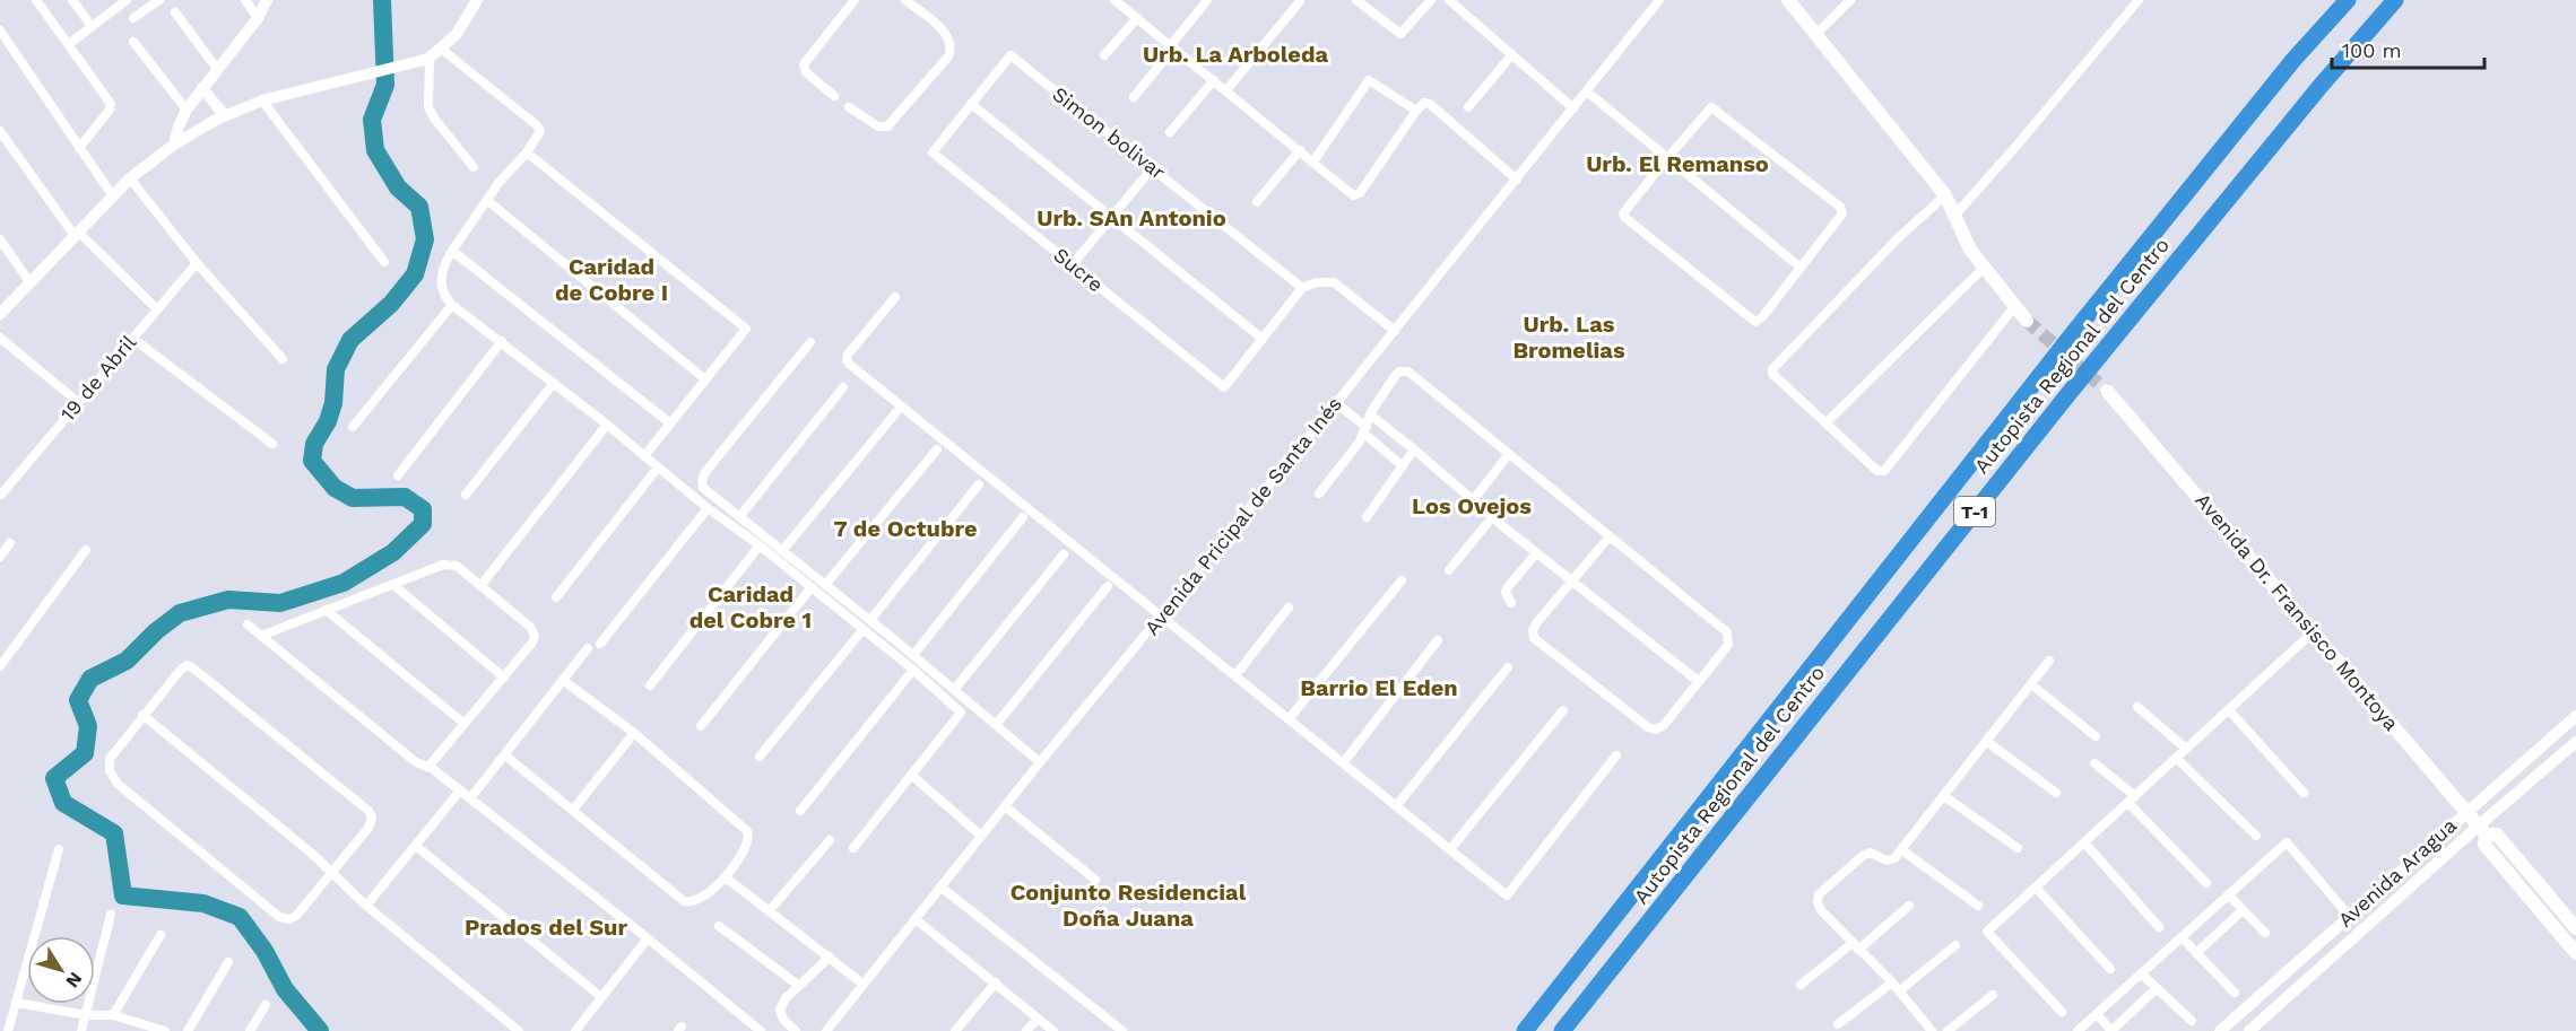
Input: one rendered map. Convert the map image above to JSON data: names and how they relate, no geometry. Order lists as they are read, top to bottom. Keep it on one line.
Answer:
{"streets":{"highway":["Autopista Regional del Centro","T-1"],"main road":["Avenida Dr. Fransisco Montoya"],"street":["Simon bolivar","Sucre","19 de Abril","Avenida Pricipal de Santa Inés","Avenida Aragua"]},"crossings":[["Simon bolivar","Sucre"],["Avenida Dr. Fransisco Montoya","Avenida Aragua"]],"districts":["Urb. La Arboleda","Urb. El Remanso","Urb. SAn Antonio","Caridad de Cobre I","Urb. Las Bromelias","Los Ovejos","7 de Octubre","Caridad del Cobre 1","Barrio El Eden","Conjunto Residencial Doña Juana","Prados del Sur"],"scale_bar":"100 m","north":"bottom right"}
